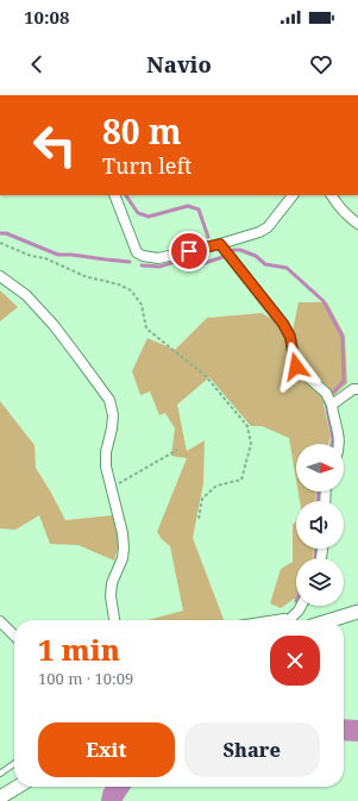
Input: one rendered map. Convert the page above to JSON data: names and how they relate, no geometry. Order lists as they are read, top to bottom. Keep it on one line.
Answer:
{"north":"right","page":{"status":"10:08","header":"Navio","turn":["80 m","Turn left"],"heading":["1 min","100 m · 10:09"],"buttons":["Exit","Share"]}}
